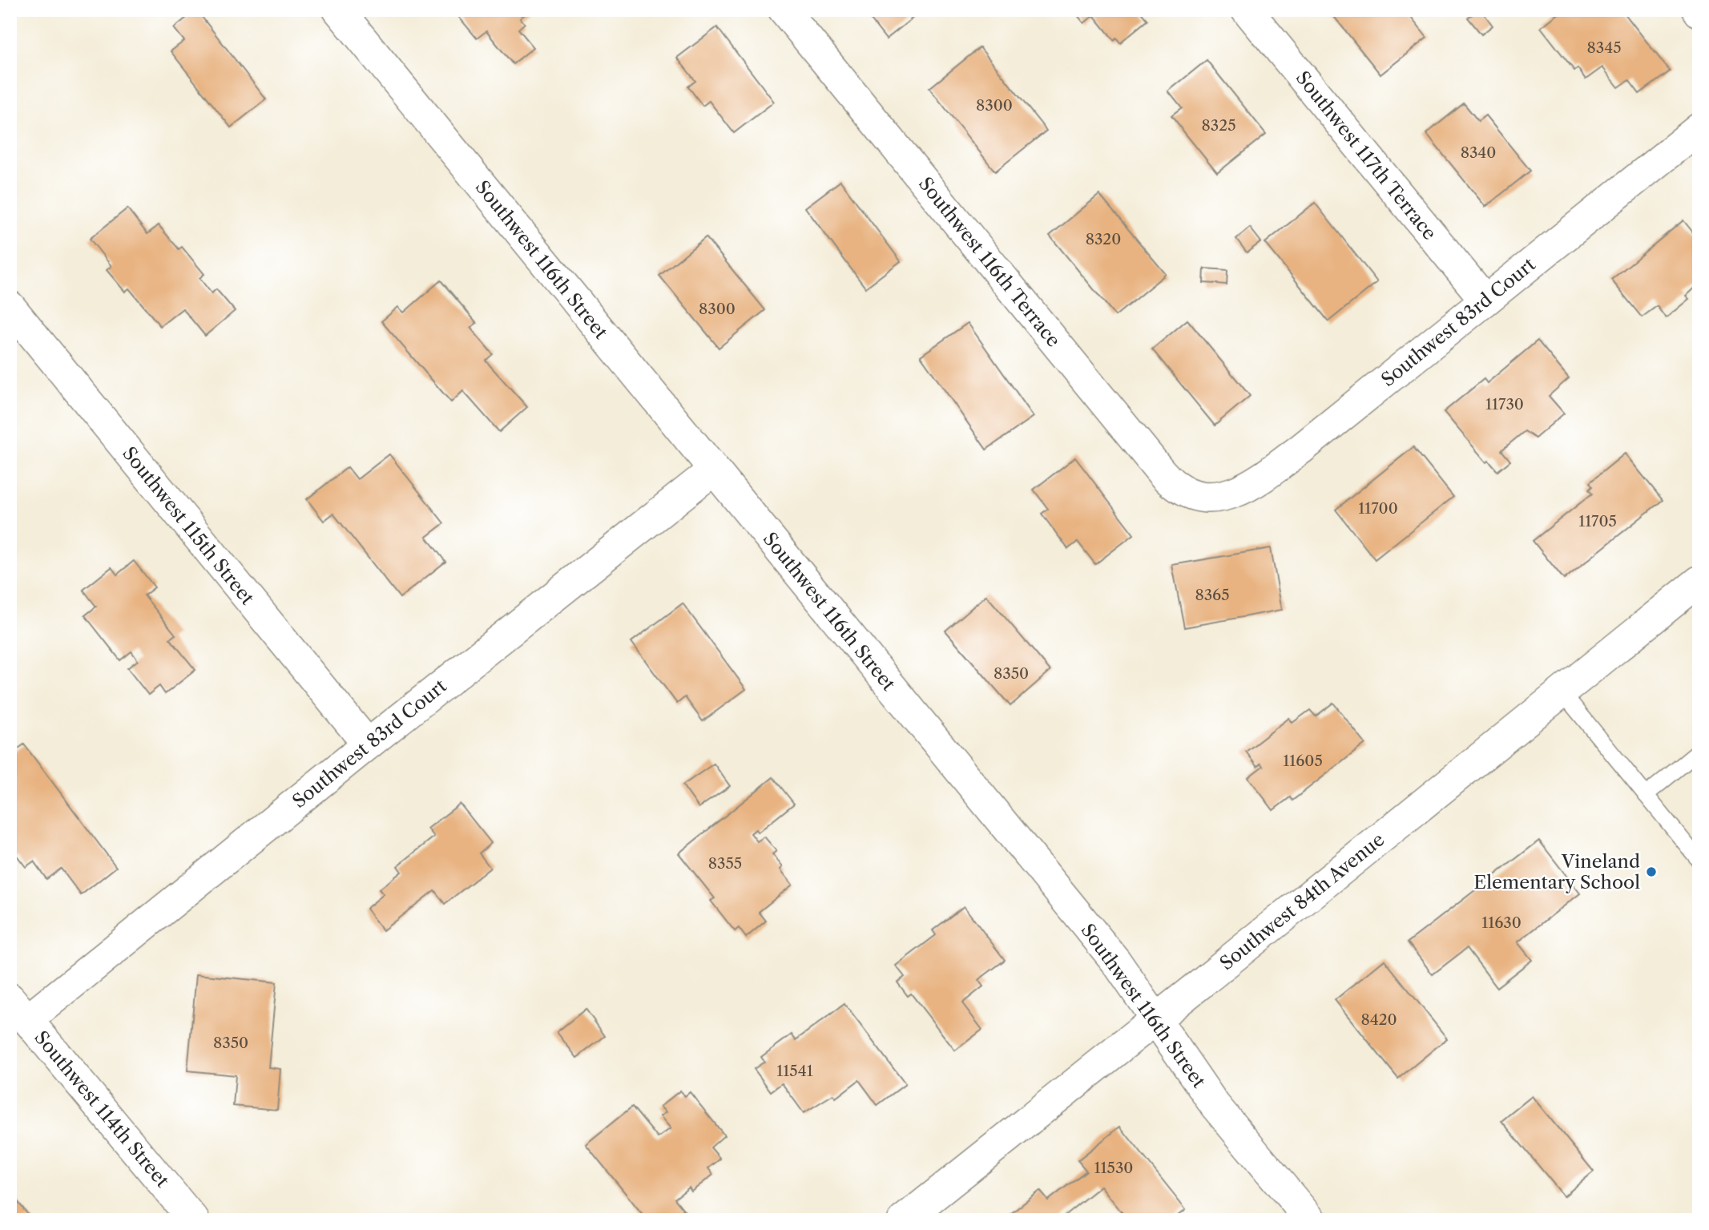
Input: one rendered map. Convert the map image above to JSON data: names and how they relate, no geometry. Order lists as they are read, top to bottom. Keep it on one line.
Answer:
{"streets":{"street":["Southwest 117th Terrace","Southwest 116th Street","Southwest 116th Terrace","Southwest 83rd Court","Southwest 115th Street","Southwest 84th Avenue","Southwest 114th Street"]},"crossings":[["Southwest 117th Terrace","Southwest 83rd Court"],["Southwest 116th Street","Southwest 83rd Court"],["Southwest 116th Street","Southwest 84th Avenue"],["Southwest 116th Terrace","Southwest 83rd Court"],["Southwest 83rd Court","Southwest 115th Street"],["Southwest 83rd Court","Southwest 114th Street"]],"places":["Vineland Elementary School"],"house_numbers":["8345","8300","8325","8340","8320","8300","11730","11700","11705","8365","8350","11605","8355","11630","8420","8350","11541","11530"]}
